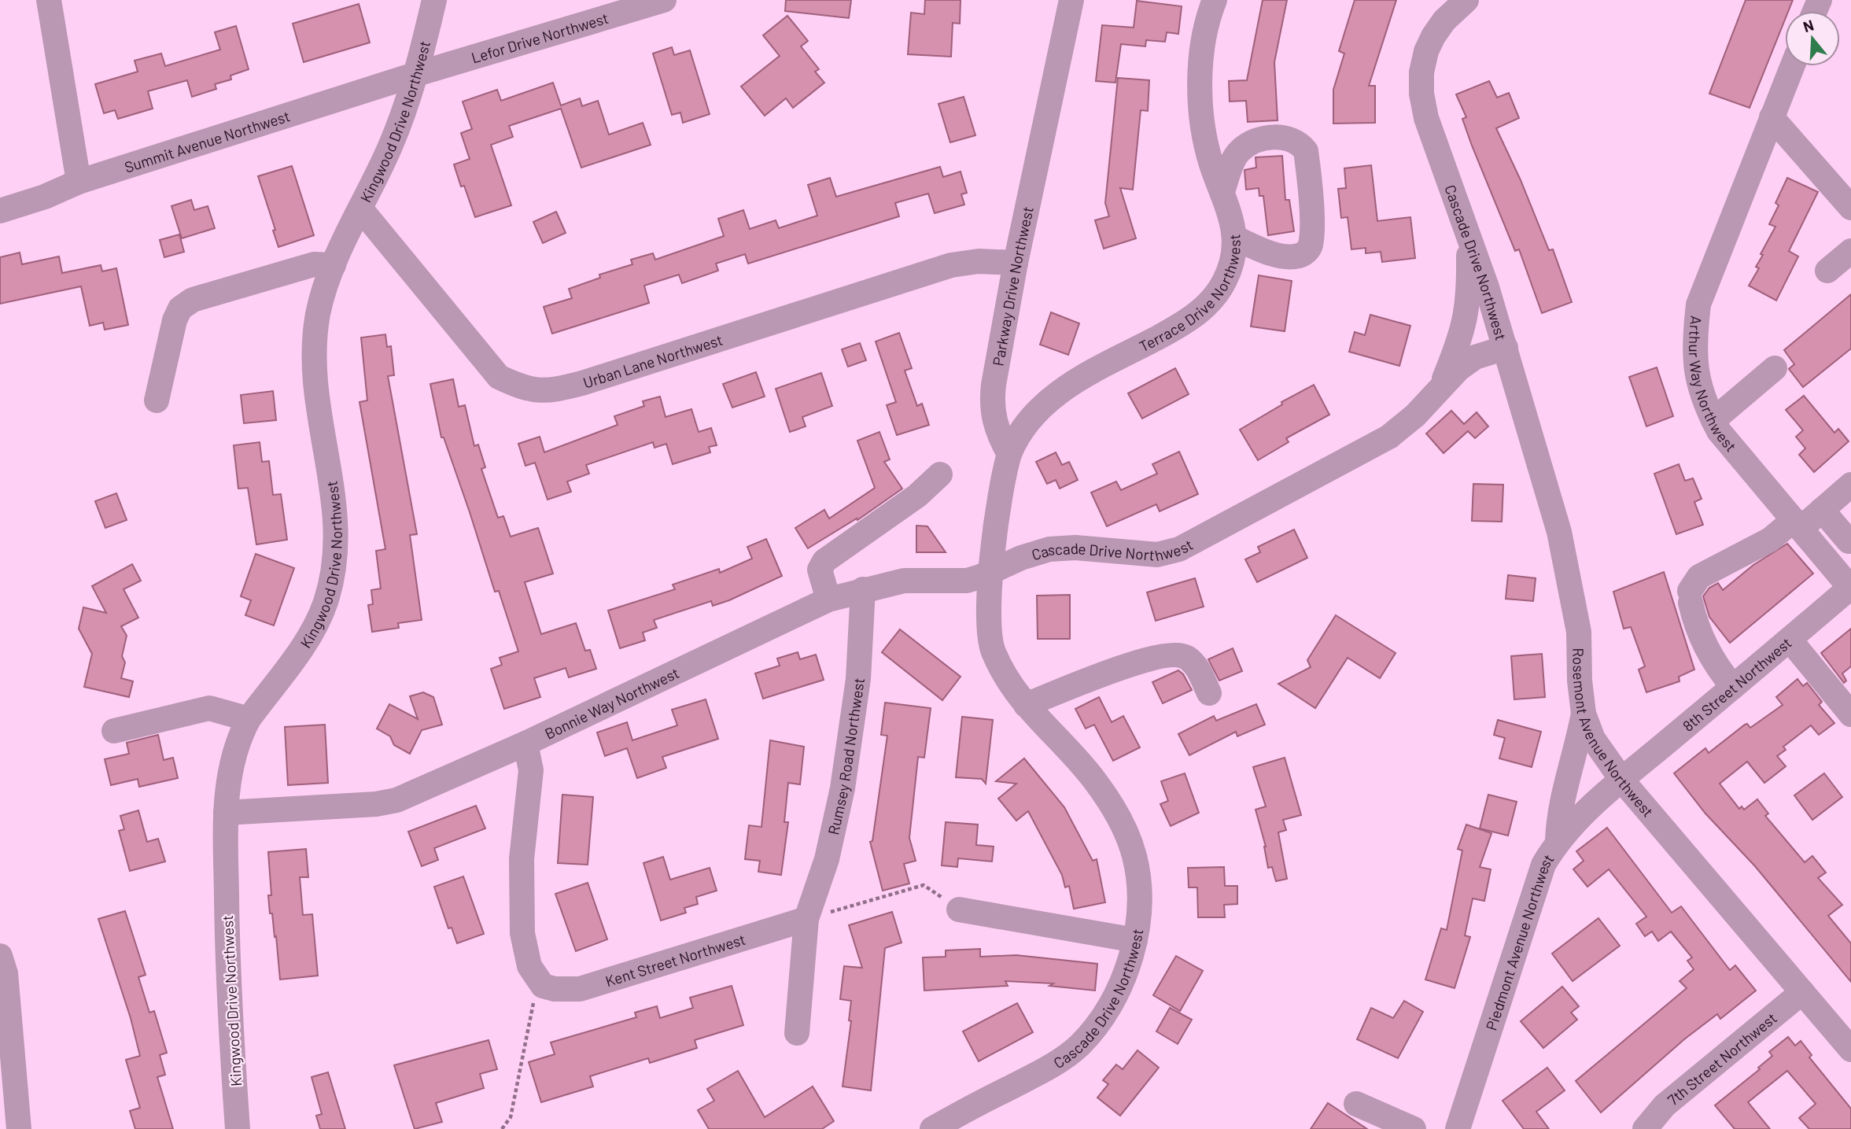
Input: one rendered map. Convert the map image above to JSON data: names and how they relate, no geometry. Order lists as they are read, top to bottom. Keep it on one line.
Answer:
{"streets":{"street":["Lefor Drive Northwest","Kingwood Drive Northwest","Summit Avenue Northwest","Cascade Drive Northwest","Parkway Drive Northwest","Terrace Drive Northwest","Urban Lane Northwest","Arthur Way Northwest","8th Street Northwest","Bonnie Way Northwest","Rosemont Avenue Northwest","Rumsey Road Northwest","Piedmont Avenue Northwest","Kent Street Northwest","7th Street Northwest"]},"crossings":[["Lefor Drive Northwest","Kingwood Drive Northwest"],["Lefor Drive Northwest","Summit Avenue Northwest"],["Kingwood Drive Northwest","Summit Avenue Northwest"],["Kingwood Drive Northwest","Urban Lane Northwest"],["Kingwood Drive Northwest","Bonnie Way Northwest"],["Cascade Drive Northwest","Bonnie Way Northwest"],["Cascade Drive Northwest","Rosemont Avenue Northwest"],["Parkway Drive Northwest","Terrace Drive Northwest"],["Parkway Drive Northwest","Urban Lane Northwest"],["Arthur Way Northwest","8th Street Northwest"],["8th Street Northwest","Rosemont Avenue Northwest"],["8th Street Northwest","Piedmont Avenue Northwest"],["Bonnie Way Northwest","Rumsey Road Northwest"],["Rosemont Avenue Northwest","Piedmont Avenue Northwest"],["Rosemont Avenue Northwest","7th Street Northwest"],["Rumsey Road Northwest","Kent Street Northwest"]],"north":"top"}
